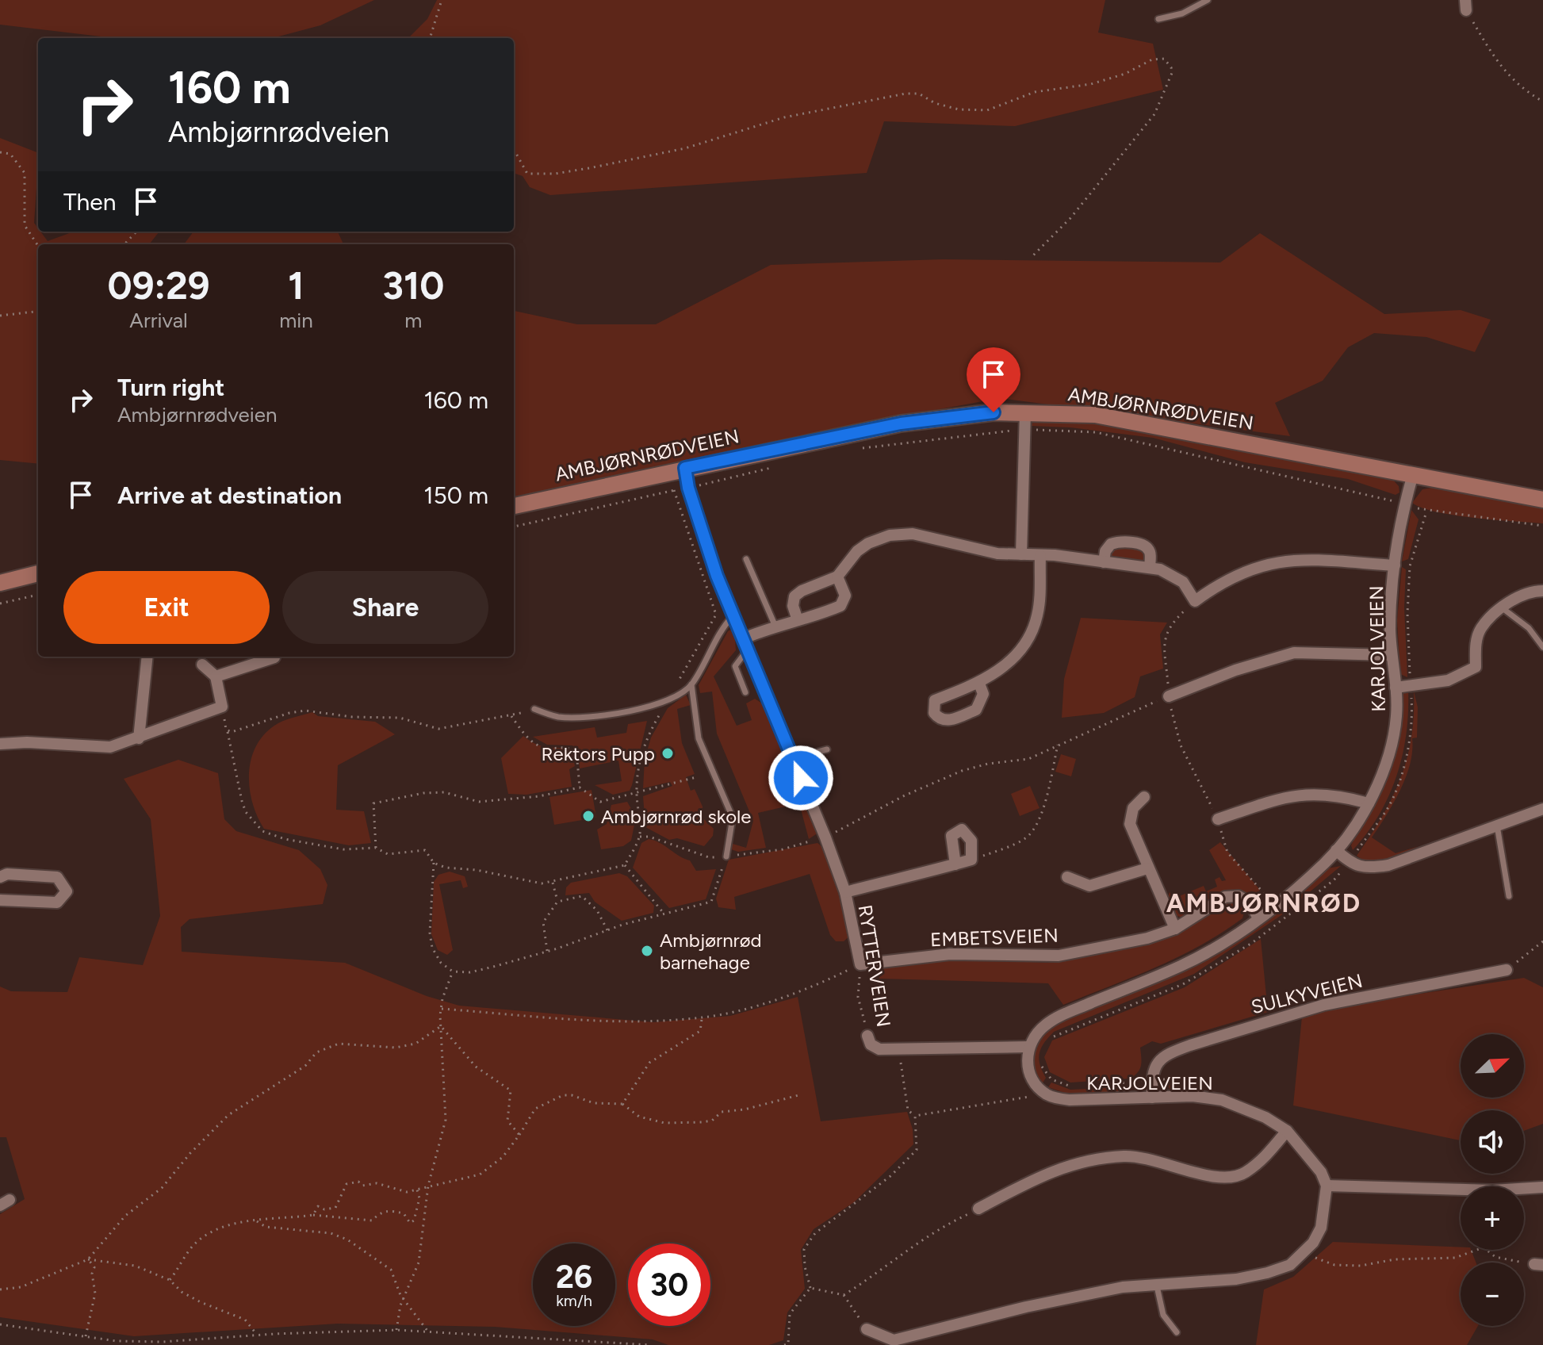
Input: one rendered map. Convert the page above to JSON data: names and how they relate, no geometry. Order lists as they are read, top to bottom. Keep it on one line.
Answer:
{"streets":{"street":["AMBJØRNRØDVEIEN","KARJOLVEIEN","EMBETSVEIEN","RYTTERVEIEN","SULKYVEIEN"]},"crossings":[["AMBJØRNRØDVEIEN","KARJOLVEIEN"],["AMBJØRNRØDVEIEN","RYTTERVEIEN"],["KARJOLVEIEN","EMBETSVEIEN"],["KARJOLVEIEN","RYTTERVEIEN"],["EMBETSVEIEN","RYTTERVEIEN"]],"districts":["AMBJØRNRØD"],"places":["Rektors Pupp","Ambjørnrød skole","Ambjørnrød barnehage"],"north":"top right","page":{"turn":["160 m","Ambjørnrødveien"],"then":"Then","eta":["09:29","Arrival","1","min","310","m"],"list":[{"name":"Turn right","note":"Ambjørnrødveien","value":"160 m"},{"name":"Arrive at destination","value":"150 m"}],"buttons":["Exit","Share"],"map_buttons":["+","−"],"speed":"26 km/h","limit":"30"}}
